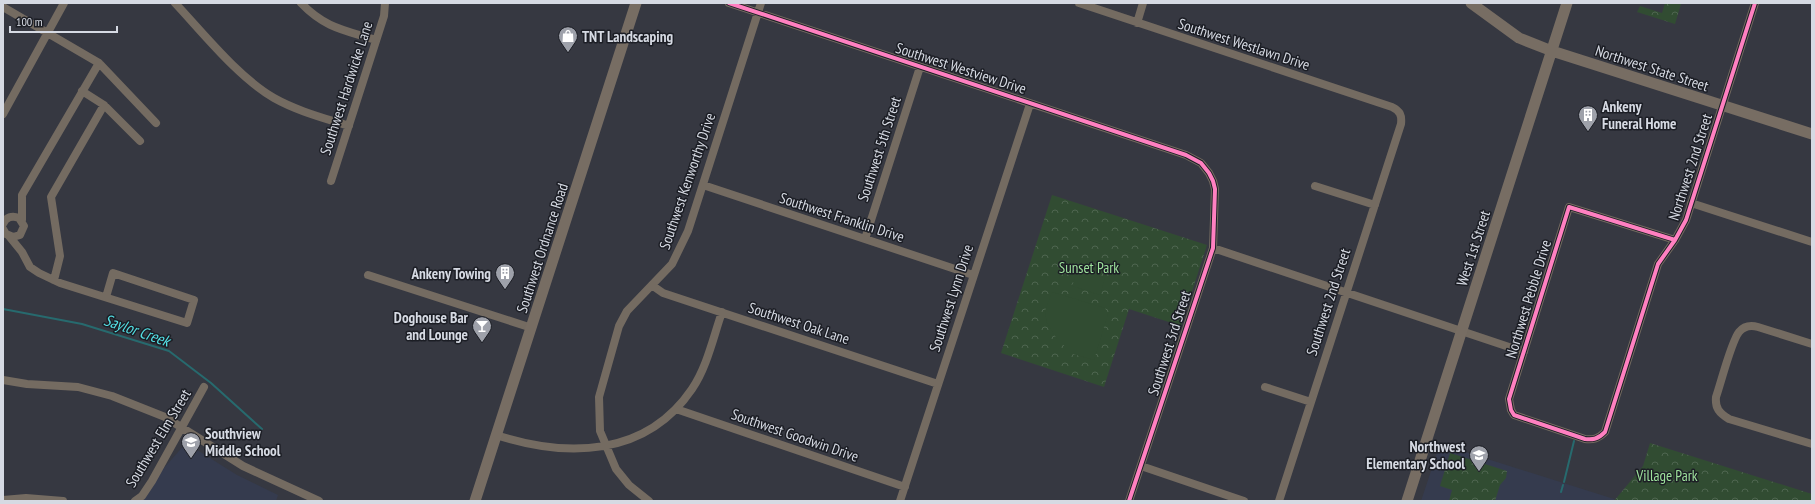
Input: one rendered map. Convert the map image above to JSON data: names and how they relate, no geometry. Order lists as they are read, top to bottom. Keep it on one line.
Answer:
{"streets":{"main road":["Northwest State Street","Southwest Ordnance Road","West 1st Street"],"street":["Southwest Westlawn Drive","Southwest Westview Drive","Southwest Hardwicke Lane","Southwest 5th Street","Northwest 2nd Street","Southwest Kenworthy Drive","Southwest Franklin Drive","Southwest Lynn Drive","Northwest Pebble Drive","Southwest 2nd Street","Southwest Oak Lane","Southwest 3rd Street","Southwest Goodwin Drive","Southwest Elm Street"]},"crossings":[["Southwest Westlawn Drive","Southwest 2nd Street"],["Southwest Westview Drive","Southwest 5th Street"],["Southwest Westview Drive","Southwest Kenworthy Drive"],["Southwest Westview Drive","Southwest Lynn Drive"],["Southwest Westview Drive","Southwest 3rd Street"],["Northwest State Street","Northwest 2nd Street"],["Northwest State Street","West 1st Street"],["Southwest 5th Street","Southwest Franklin Drive"],["Northwest 2nd Street","Northwest Pebble Drive"],["Southwest Kenworthy Drive","Southwest Franklin Drive"],["Southwest Kenworthy Drive","Southwest Oak Lane"],["Southwest Franklin Drive","Southwest Lynn Drive"],["Southwest Lynn Drive","Southwest Oak Lane"],["Southwest Lynn Drive","Southwest Goodwin Drive"]],"water":["Saylor Creek"],"parks":["Sunset Park","Village Park"],"places":{"shop":["TNT Landscaping"],"building":["Ankeny Funeral Home","Ankeny Towing"],"bar":["Doghouse Bar and Lounge"],"school or university":["Southview Middle School","Northwest Elementary School"]},"scale_bar":"100 m"}
